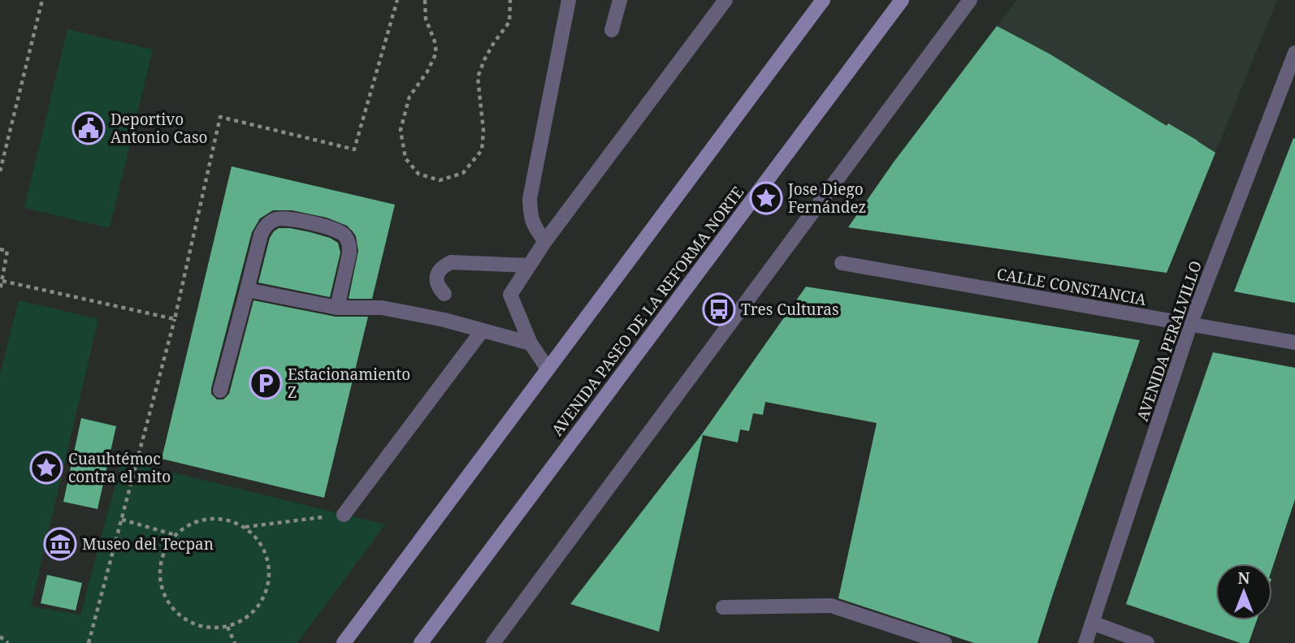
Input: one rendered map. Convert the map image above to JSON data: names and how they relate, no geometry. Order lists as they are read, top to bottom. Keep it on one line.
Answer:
{"streets":{"main road":["AVENIDA PASEO DE LA REFORMA NORTE"],"street":["CALLE CONSTANCIA","AVENIDA PERALVILLO"]},"crossings":[["CALLE CONSTANCIA","AVENIDA PERALVILLO"]],"places":{"public building":["Deportivo Antonio Caso"],"place":["Jose Diego Fernández","Cuauhtémoc contra el mito"],"bus stop":["Tres Culturas"],"parking":["Estacionamiento Z"],"museum":["Museo del Tecpan"]},"north":"top"}
